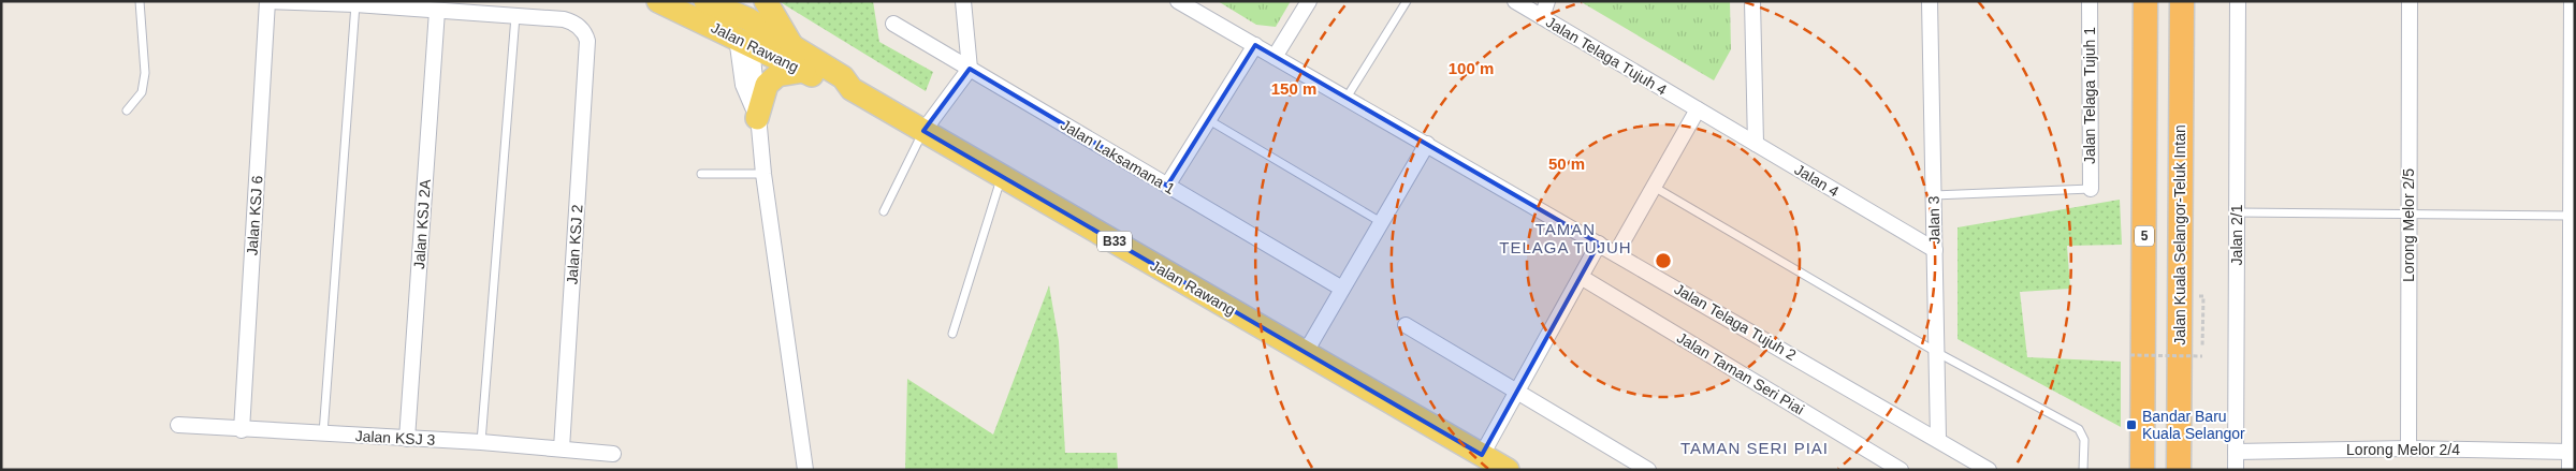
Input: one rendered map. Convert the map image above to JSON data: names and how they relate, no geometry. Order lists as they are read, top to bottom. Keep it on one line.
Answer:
{"streets":{"highway":["Jalan Kuala Selangor-Teluk Intan","5"],"main road":["Jalan Rawang","B33"],"street":["Jalan Telaga Tujuh 4","Jalan Telaga Tujuh 1","Jalan Laksamana 1","Jalan 4","Jalan KSJ 6","Jalan 3","Jalan KSJ 2A","Lorong Melor 2/5","Jalan 2/1","Jalan KSJ 2","Jalan Telaga Tujuh 2","Jalan Taman Seri Piai","Jalan KSJ 3","Lorong Melor 2/4"]},"crossings":[["Jalan Telaga Tujuh 4","Jalan 4"],["Jalan 4","Jalan 3"],["Jalan KSJ 6","Jalan KSJ 3"],["Jalan 3","Jalan Telaga Tujuh 2"],["Jalan KSJ 2A","Jalan KSJ 3"],["Lorong Melor 2/5","Lorong Melor 2/4"],["Jalan 2/1","Lorong Melor 2/4"],["Jalan KSJ 2","Jalan KSJ 3"]],"districts":["TAMAN TELAGA TUJUH","TAMAN SERI PIAI"],"places":{"transit":["Bandar Baru Kuala Selangor"]},"rings":["100 m","150 m","50 m"]}
